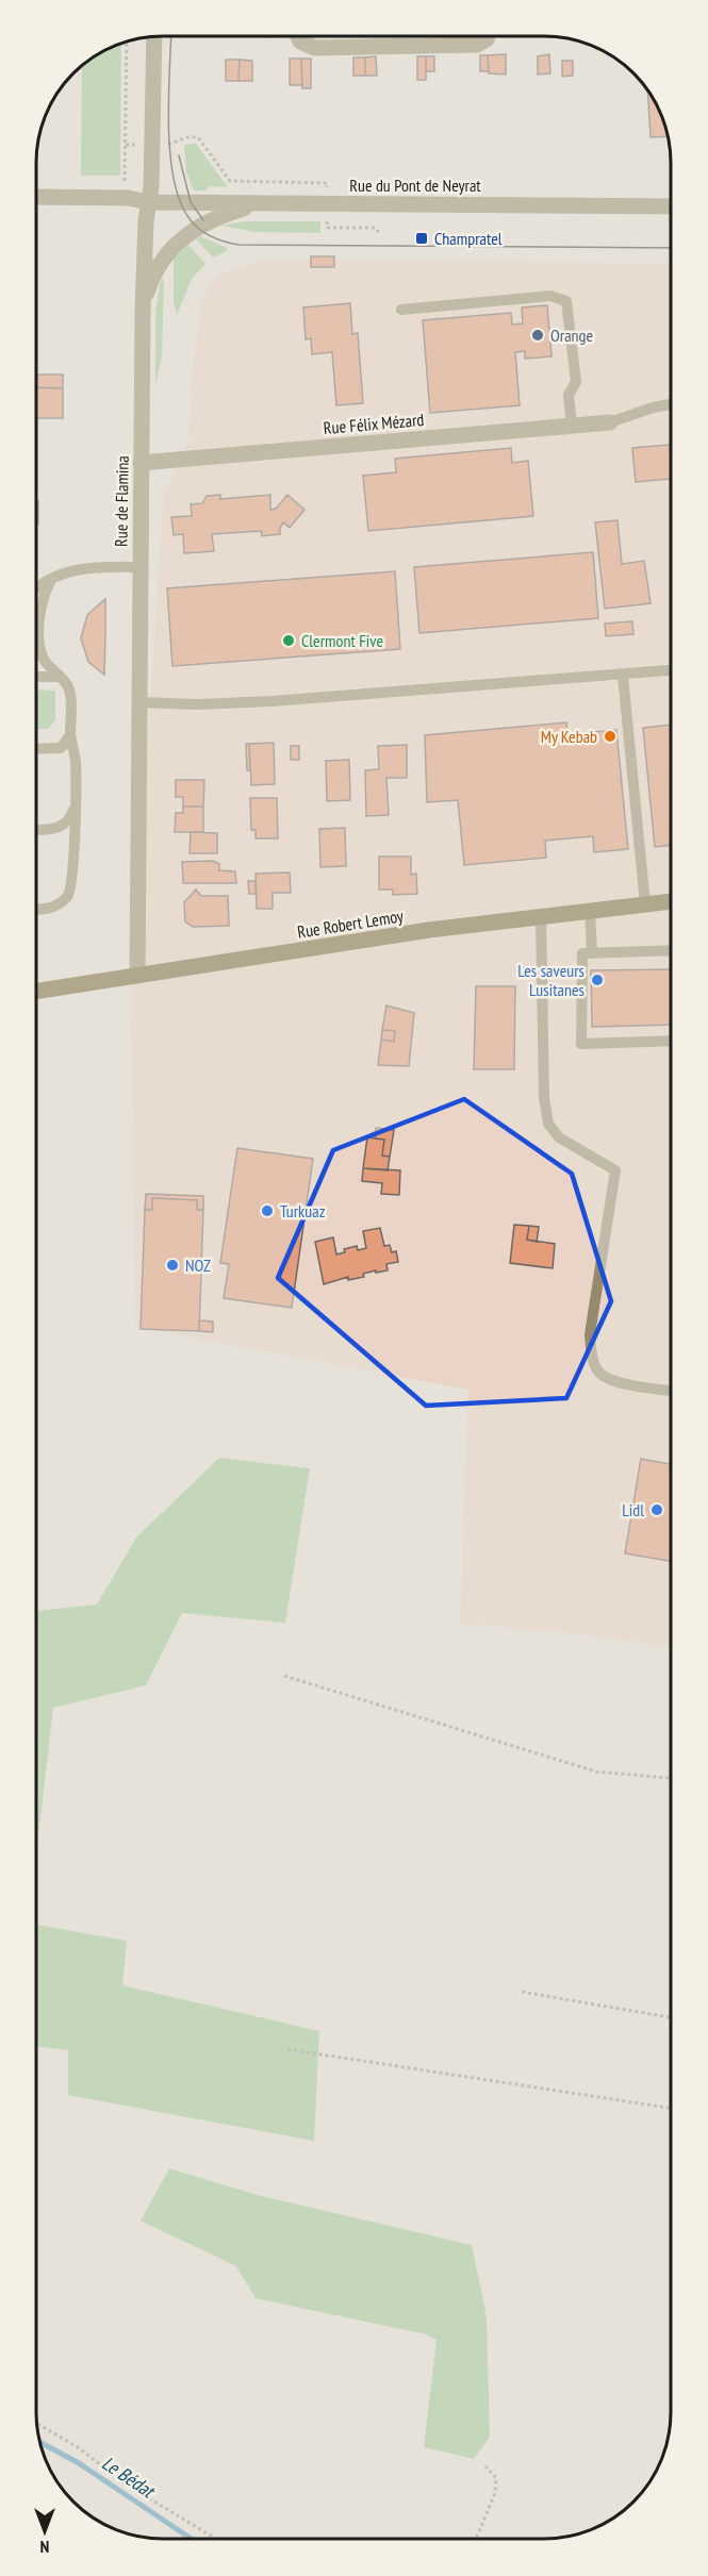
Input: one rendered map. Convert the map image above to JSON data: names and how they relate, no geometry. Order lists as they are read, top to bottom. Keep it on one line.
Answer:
{"streets":{"main road":["Rue Robert Lemoy"],"street":["Rue du Pont de Neyrat","Rue Félix Mézard","Rue de Flamina"]},"crossings":[["Rue du Pont de Neyrat","Rue de Flamina"],["Rue Félix Mézard","Rue de Flamina"],["Rue de Flamina","Rue Robert Lemoy"]],"water":["Le Bédat"],"places":{"transit":["Champratel"],"other":["Orange","Clermont Five","My Kebab","Les saveurs Lusitanes","Turkuaz","NOZ","Lidl"]},"north":"bottom"}
